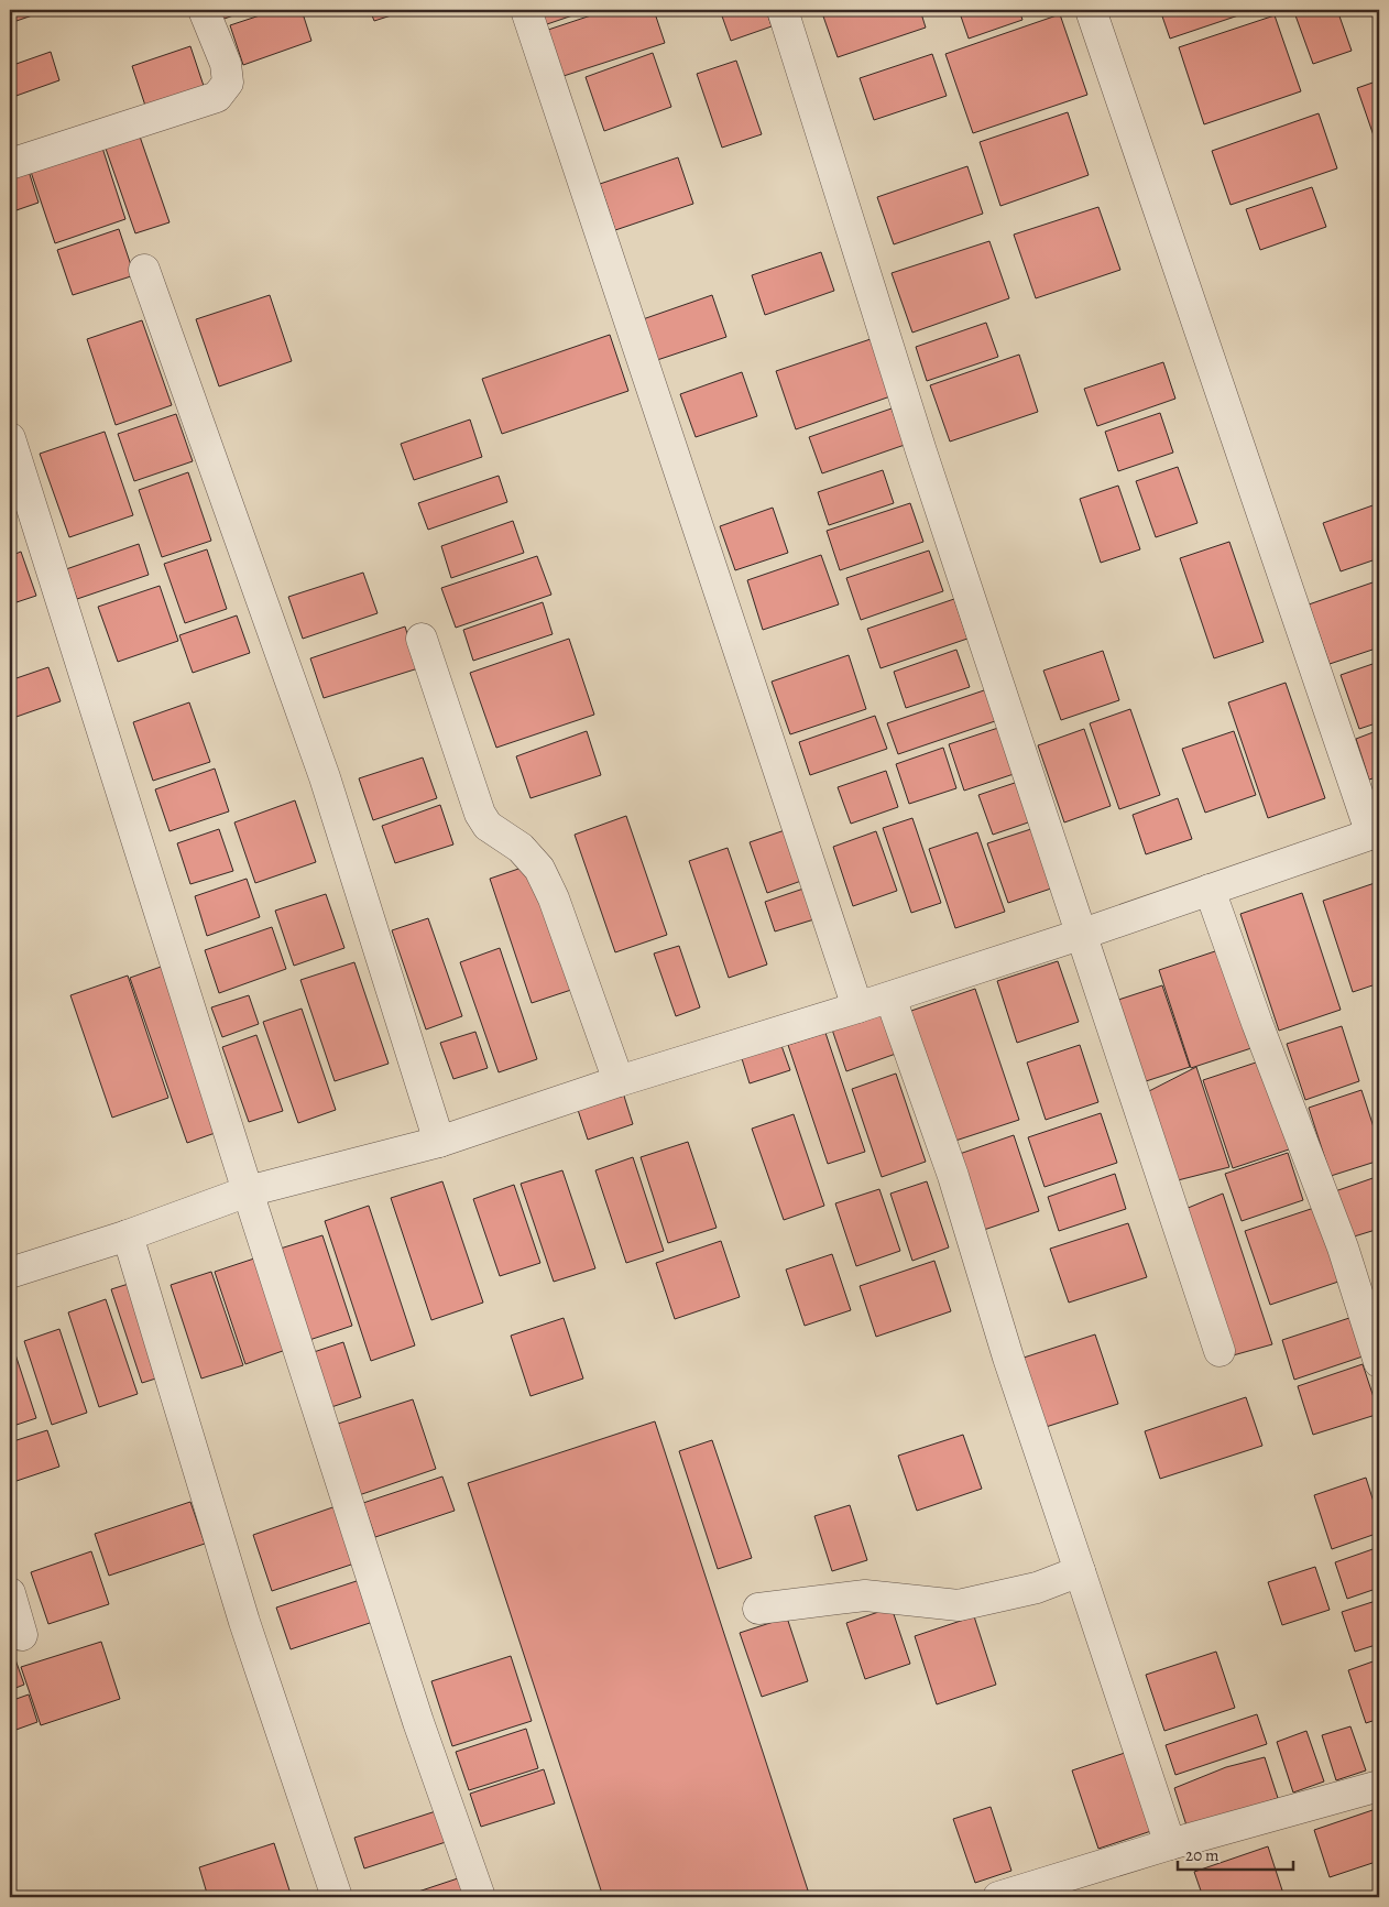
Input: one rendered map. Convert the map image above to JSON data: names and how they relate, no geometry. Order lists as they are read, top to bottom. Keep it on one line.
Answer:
{"scale_bar":"20 m"}
